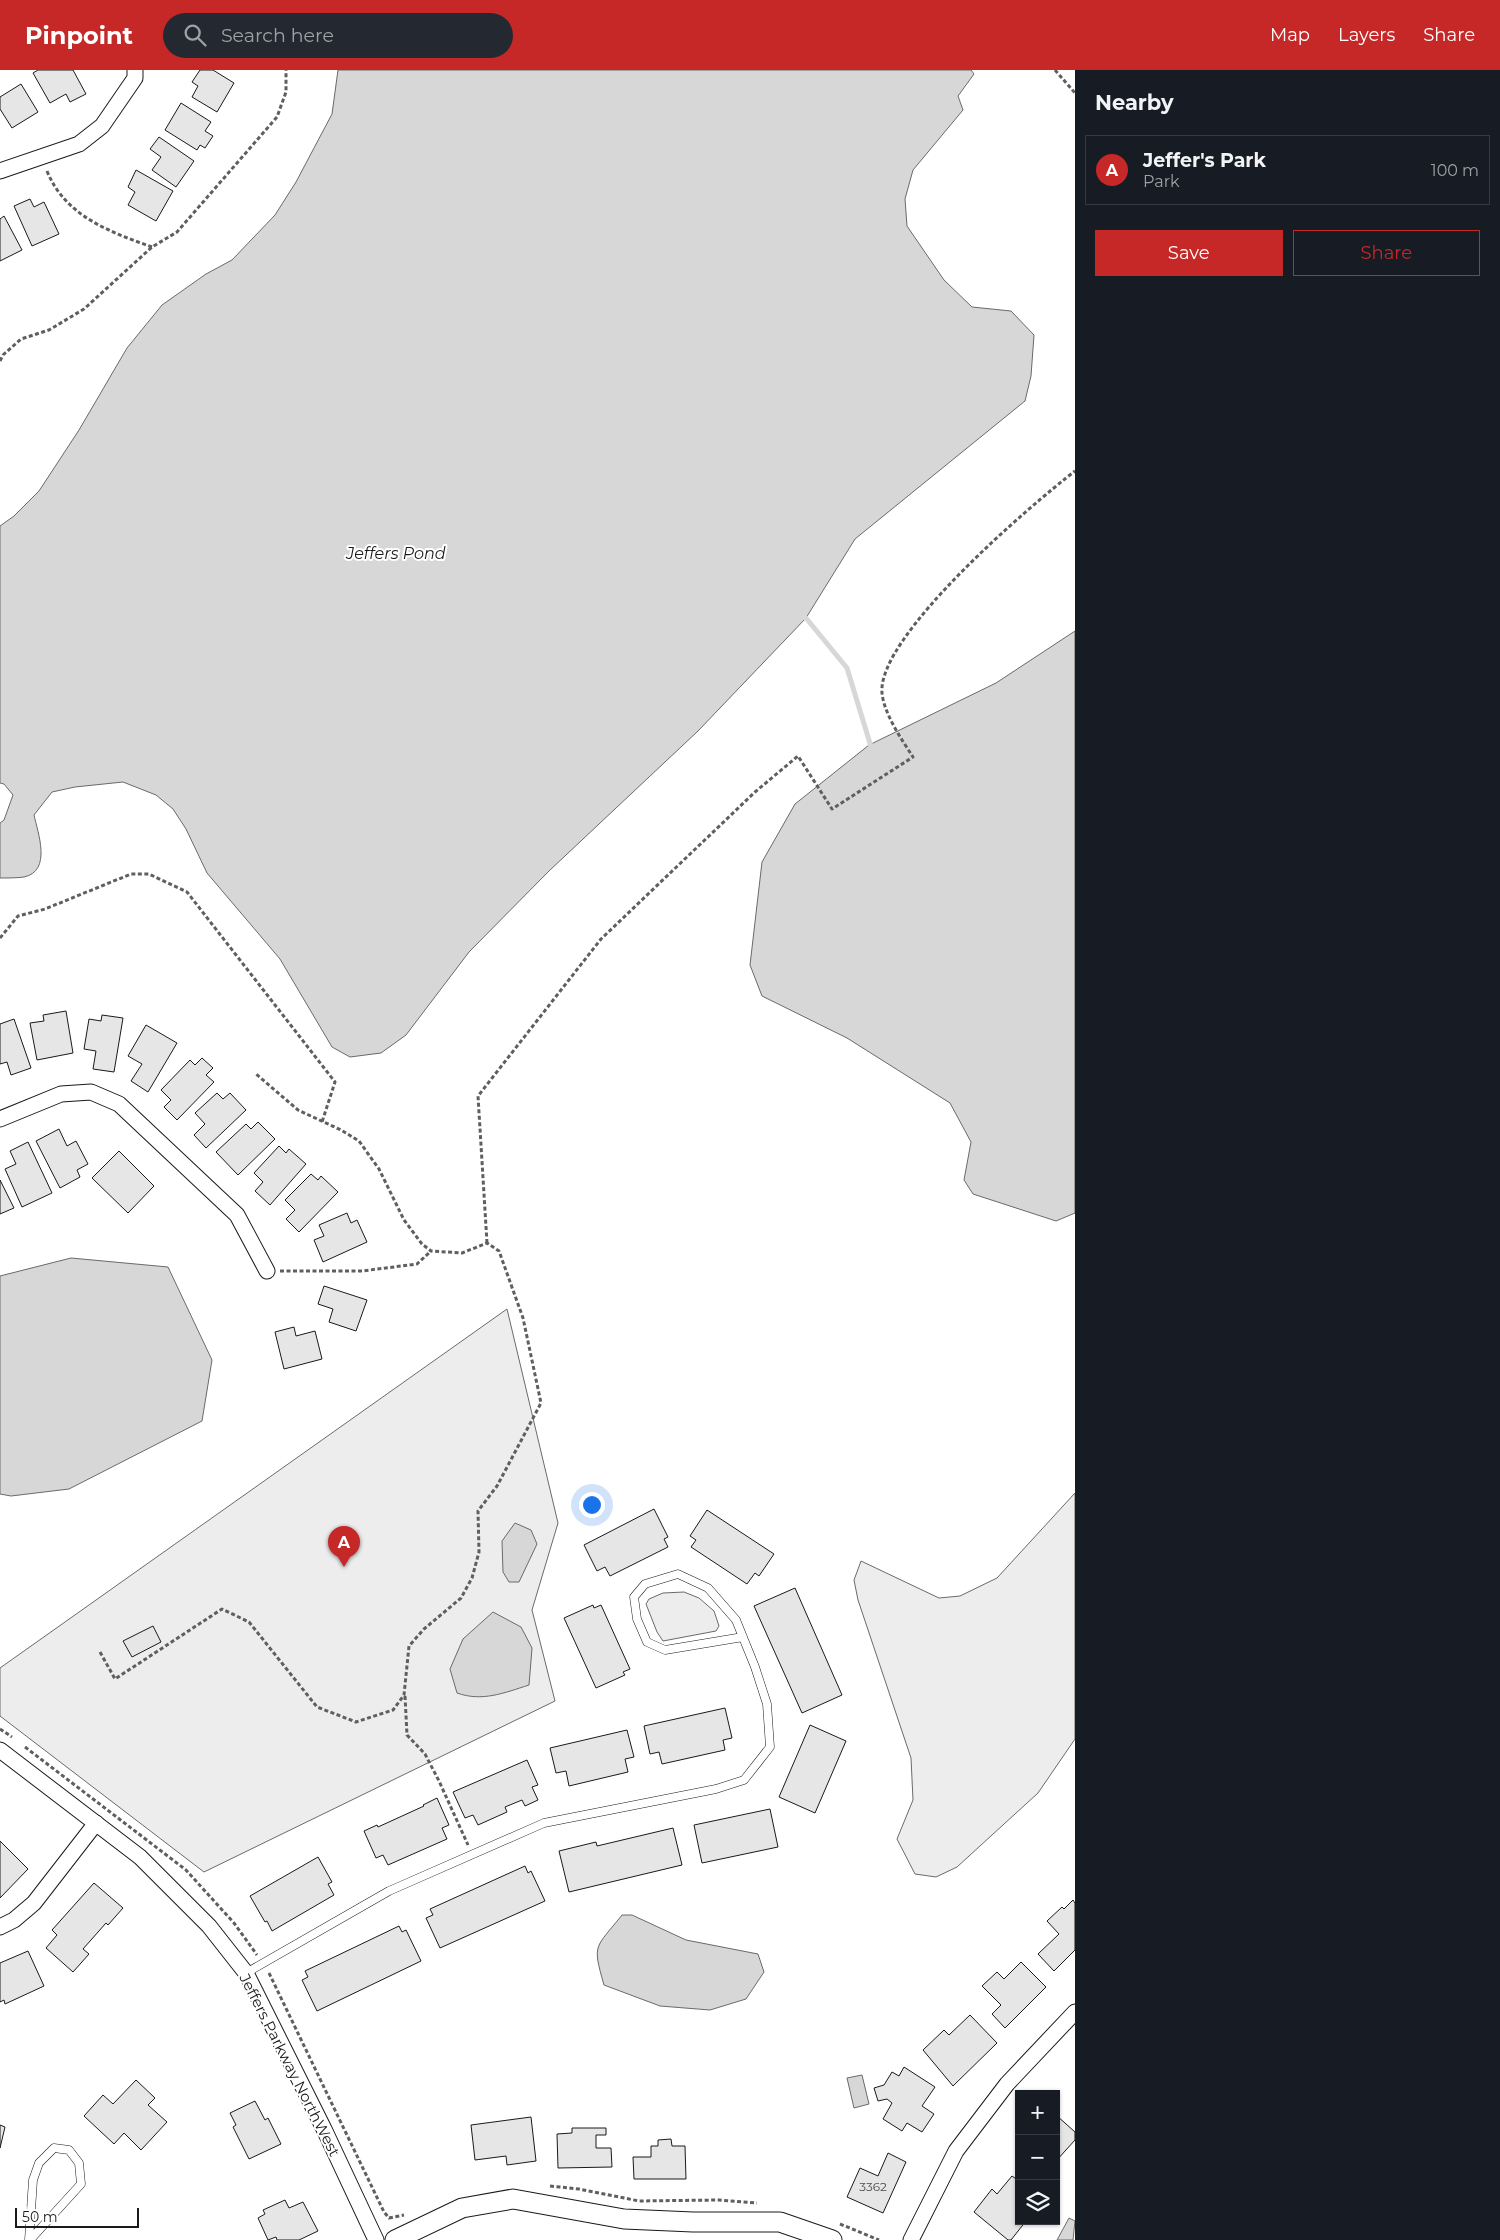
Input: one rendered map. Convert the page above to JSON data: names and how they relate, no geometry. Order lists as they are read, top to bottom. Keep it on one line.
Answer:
{"streets":{"street":["Jeffers Parkway NorthWest"]},"water":["Jeffers Pond"],"house_numbers":["3362"],"scale_bar":"50 m","page":{"header":"Pinpoint","search":"Search here","nav":["Map","Layers","Share"],"heading":"Nearby","list":[{"mark":"A","name":"Jeffer's Park","note":"Park","value":"100 m"}],"buttons":["Save","Share"],"pins":"A","map_buttons":["+","−"],"scale":"50 m"}}
